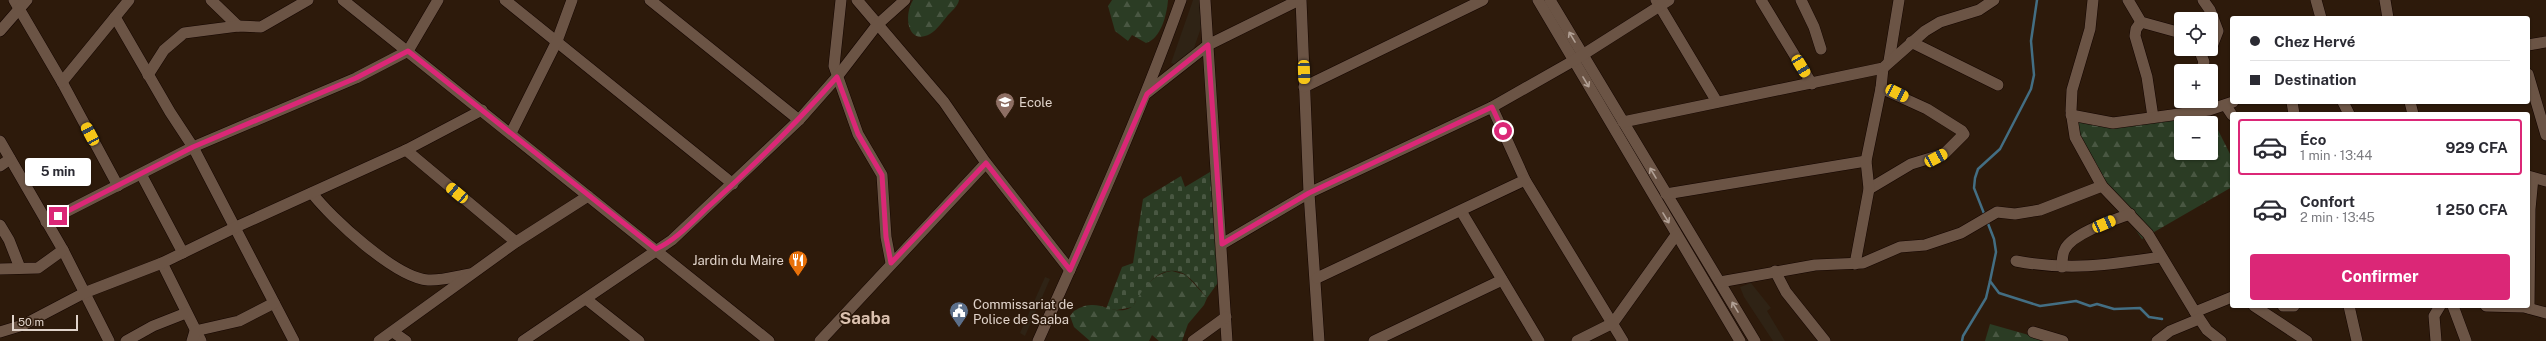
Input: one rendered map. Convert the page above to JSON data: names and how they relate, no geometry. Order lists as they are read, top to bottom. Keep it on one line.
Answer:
{"districts":["Saaba"],"places":{"school or university":["Ecole"],"restaurant":["Jardin du Maire"],"public building":["Commissariat de Police de Saaba"]},"scale_bar":"50 m","page":{"map_buttons":["+","−"],"banner":["Chez Hervé","Destination"],"list":[{"name":"Éco","note":"1 min · 13:44","value":"929 CFA"},{"name":"Confort","note":"2 min · 13:45","value":"1 250 CFA"}],"bubble":"5 min","buttons":"Confirmer","scale":"50 m"}}
